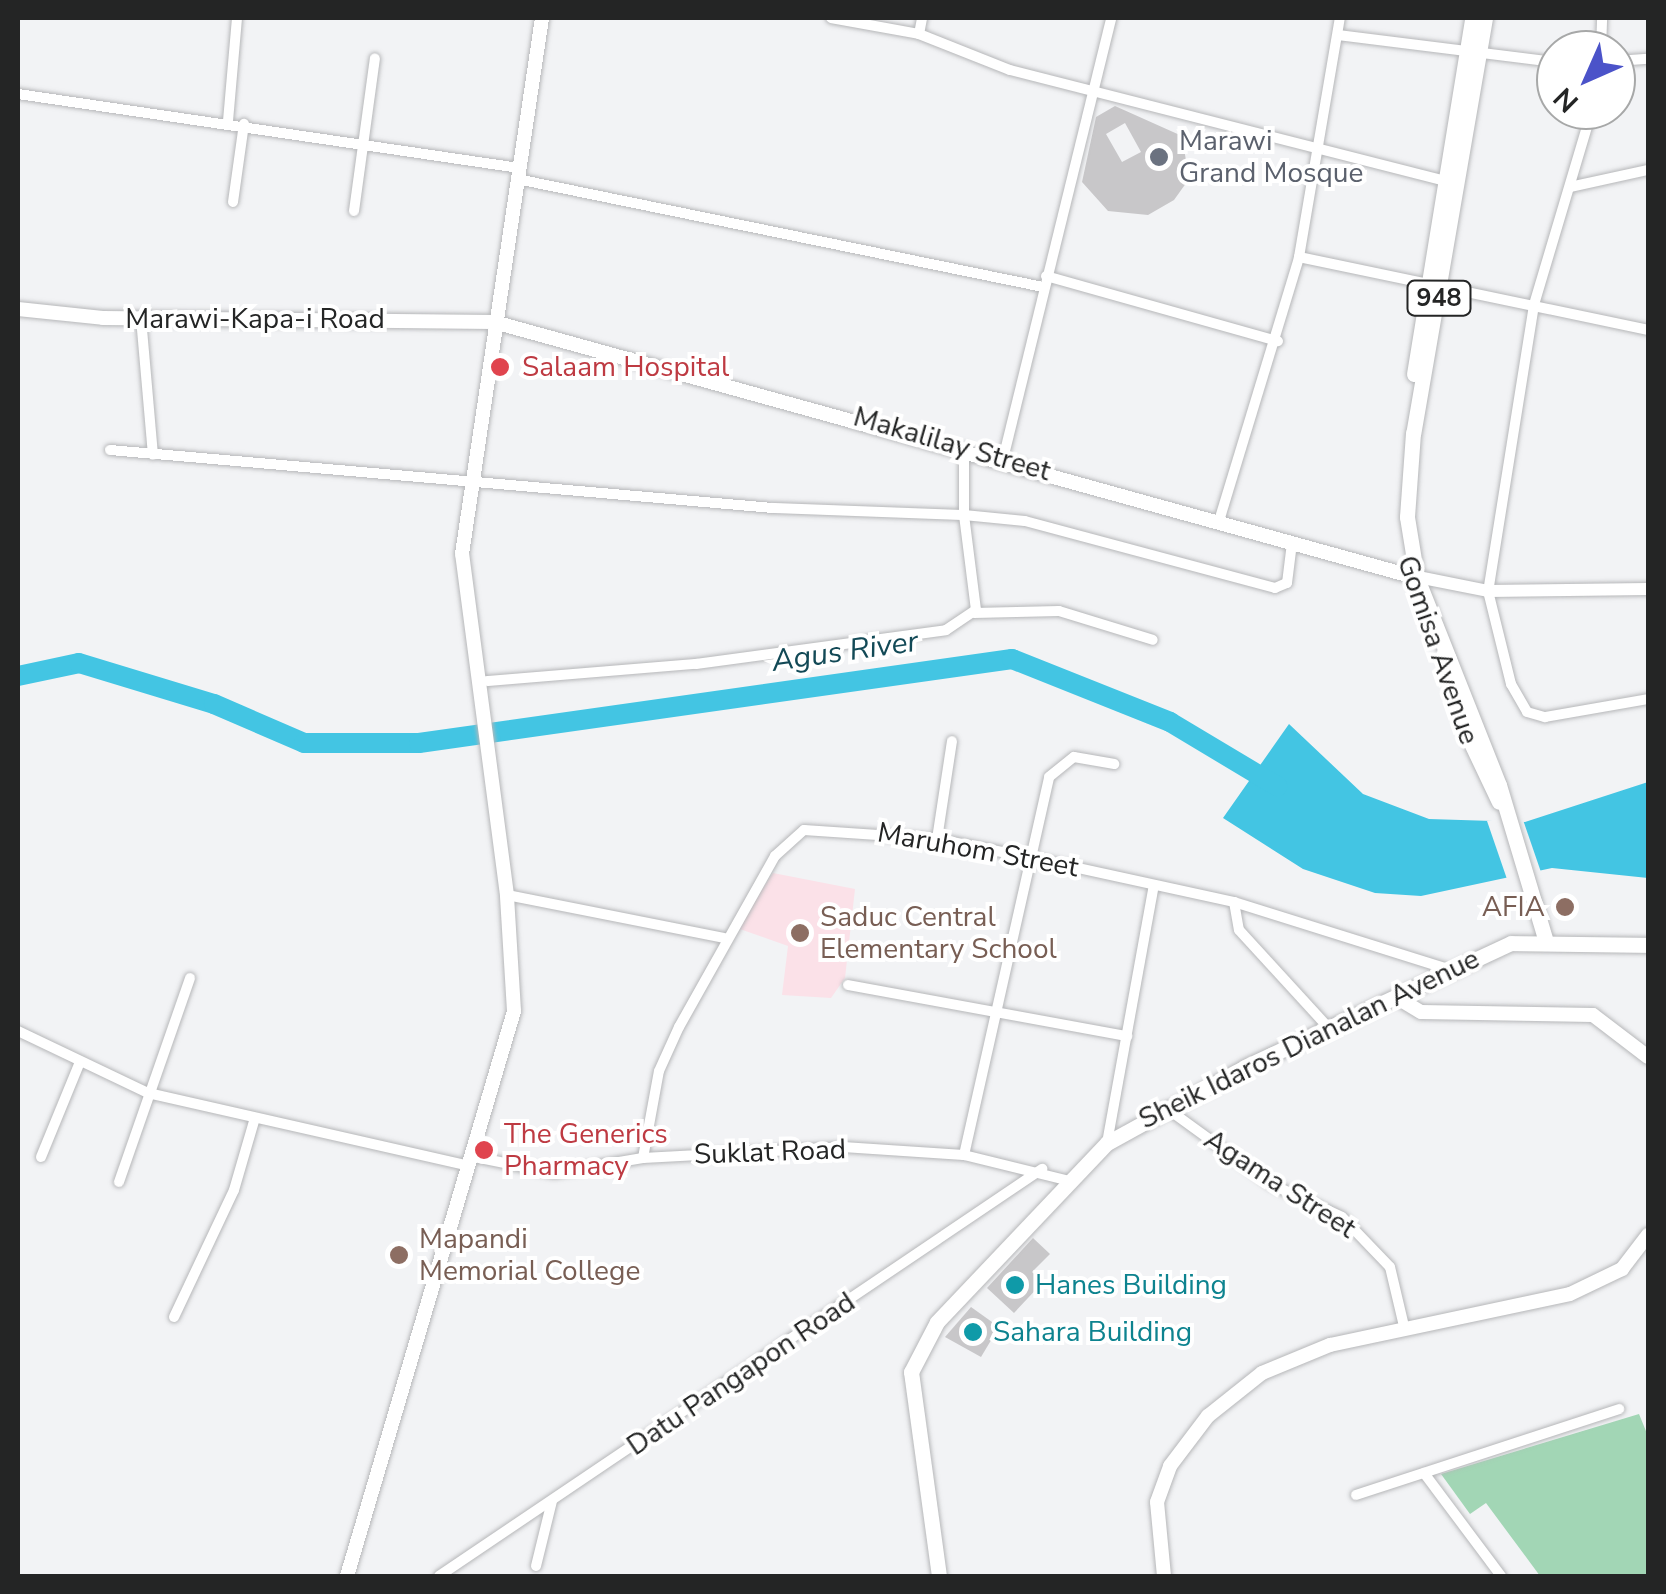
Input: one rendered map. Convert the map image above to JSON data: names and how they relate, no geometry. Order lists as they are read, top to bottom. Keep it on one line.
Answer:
{"streets":{"main road":["948","Marawi-Kapa-i Road","Makalilay Street","Gomisa Avenue","Sheik Idaros Dianalan Avenue"],"street":["Maruhom Street","Suklat Road","Agama Street","Datu Pangapon Road"]},"crossings":[["Marawi-Kapa-i Road","Makalilay Street"],["Makalilay Street","Gomisa Avenue"],["Gomisa Avenue","Sheik Idaros Dianalan Avenue"],["Maruhom Street","Sheik Idaros Dianalan Avenue"],["Maruhom Street","Suklat Road"],["Sheik Idaros Dianalan Avenue","Suklat Road"],["Sheik Idaros Dianalan Avenue","Agama Street"],["Suklat Road","Datu Pangapon Road"]],"water":["Agus River"],"places":["Marawi Grand Mosque","Salaam Hospital","AFIA","Saduc Central Elementary School","The Generics Pharmacy","Mapandi Memorial College","Hanes Building","Sahara Building"],"north":"bottom left"}
